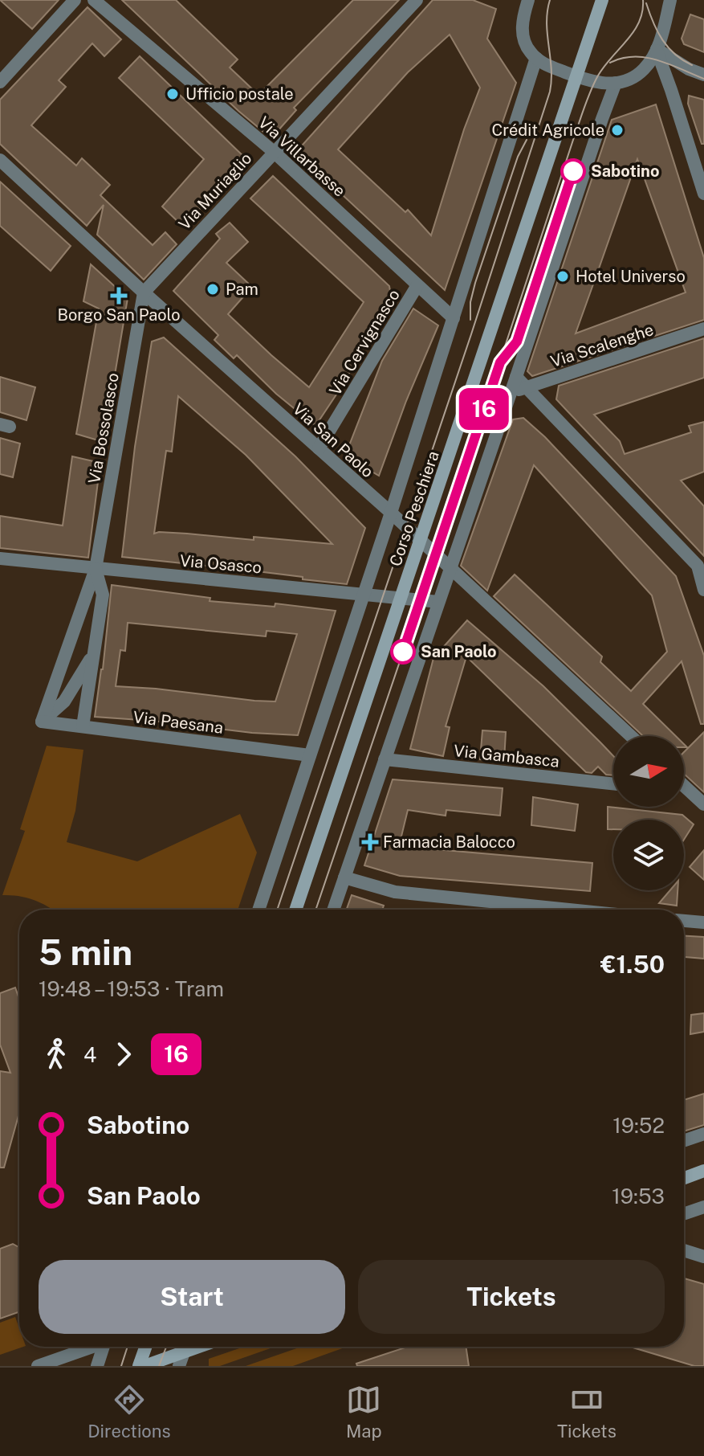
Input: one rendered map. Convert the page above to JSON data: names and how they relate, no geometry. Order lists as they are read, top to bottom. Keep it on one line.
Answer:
{"streets":{"main road":["Corso Peschiera"],"street":["Via Villarbasse","Via Muriaglio","Via Cervignasco","Via Scalenghe","Via Bossolasco","Via San Paolo","Via Osasco","Via Paesana","Via Gambasca"]},"crossings":[["Via Villarbasse","Via Muriaglio"],["Via Villarbasse","Via Cervignasco"],["Via Villarbasse","Corso Peschiera"],["Via Muriaglio","Via Bossolasco"],["Via Muriaglio","Via San Paolo"],["Via Cervignasco","Via San Paolo"],["Via Scalenghe","Via San Paolo"],["Via Bossolasco","Via San Paolo"],["Via Bossolasco","Via Osasco"],["Via Bossolasco","Via Paesana"],["Via San Paolo","Corso Peschiera"],["Corso Peschiera","Via Osasco"],["Corso Peschiera","Via Paesana"]],"places":{"other":["Ufficio postale","Crédit Agricole","Sabotino","Hotel Universo","Pam","San Paolo"],"health":["Borgo San Paolo","Farmacia Balocco"]},"lines":["tram line 16"],"north":"right","page":{"on_map":"16","heading":["5 min","19:48 – 19:53 · Tram","€1.50"],"legs":["4","16"],"list":[{"name":"Sabotino","value":"19:52"},{"name":"San Paolo","value":"19:53"}],"buttons":["Start","Tickets"],"tabs":["Directions","Map","Tickets"]}}
